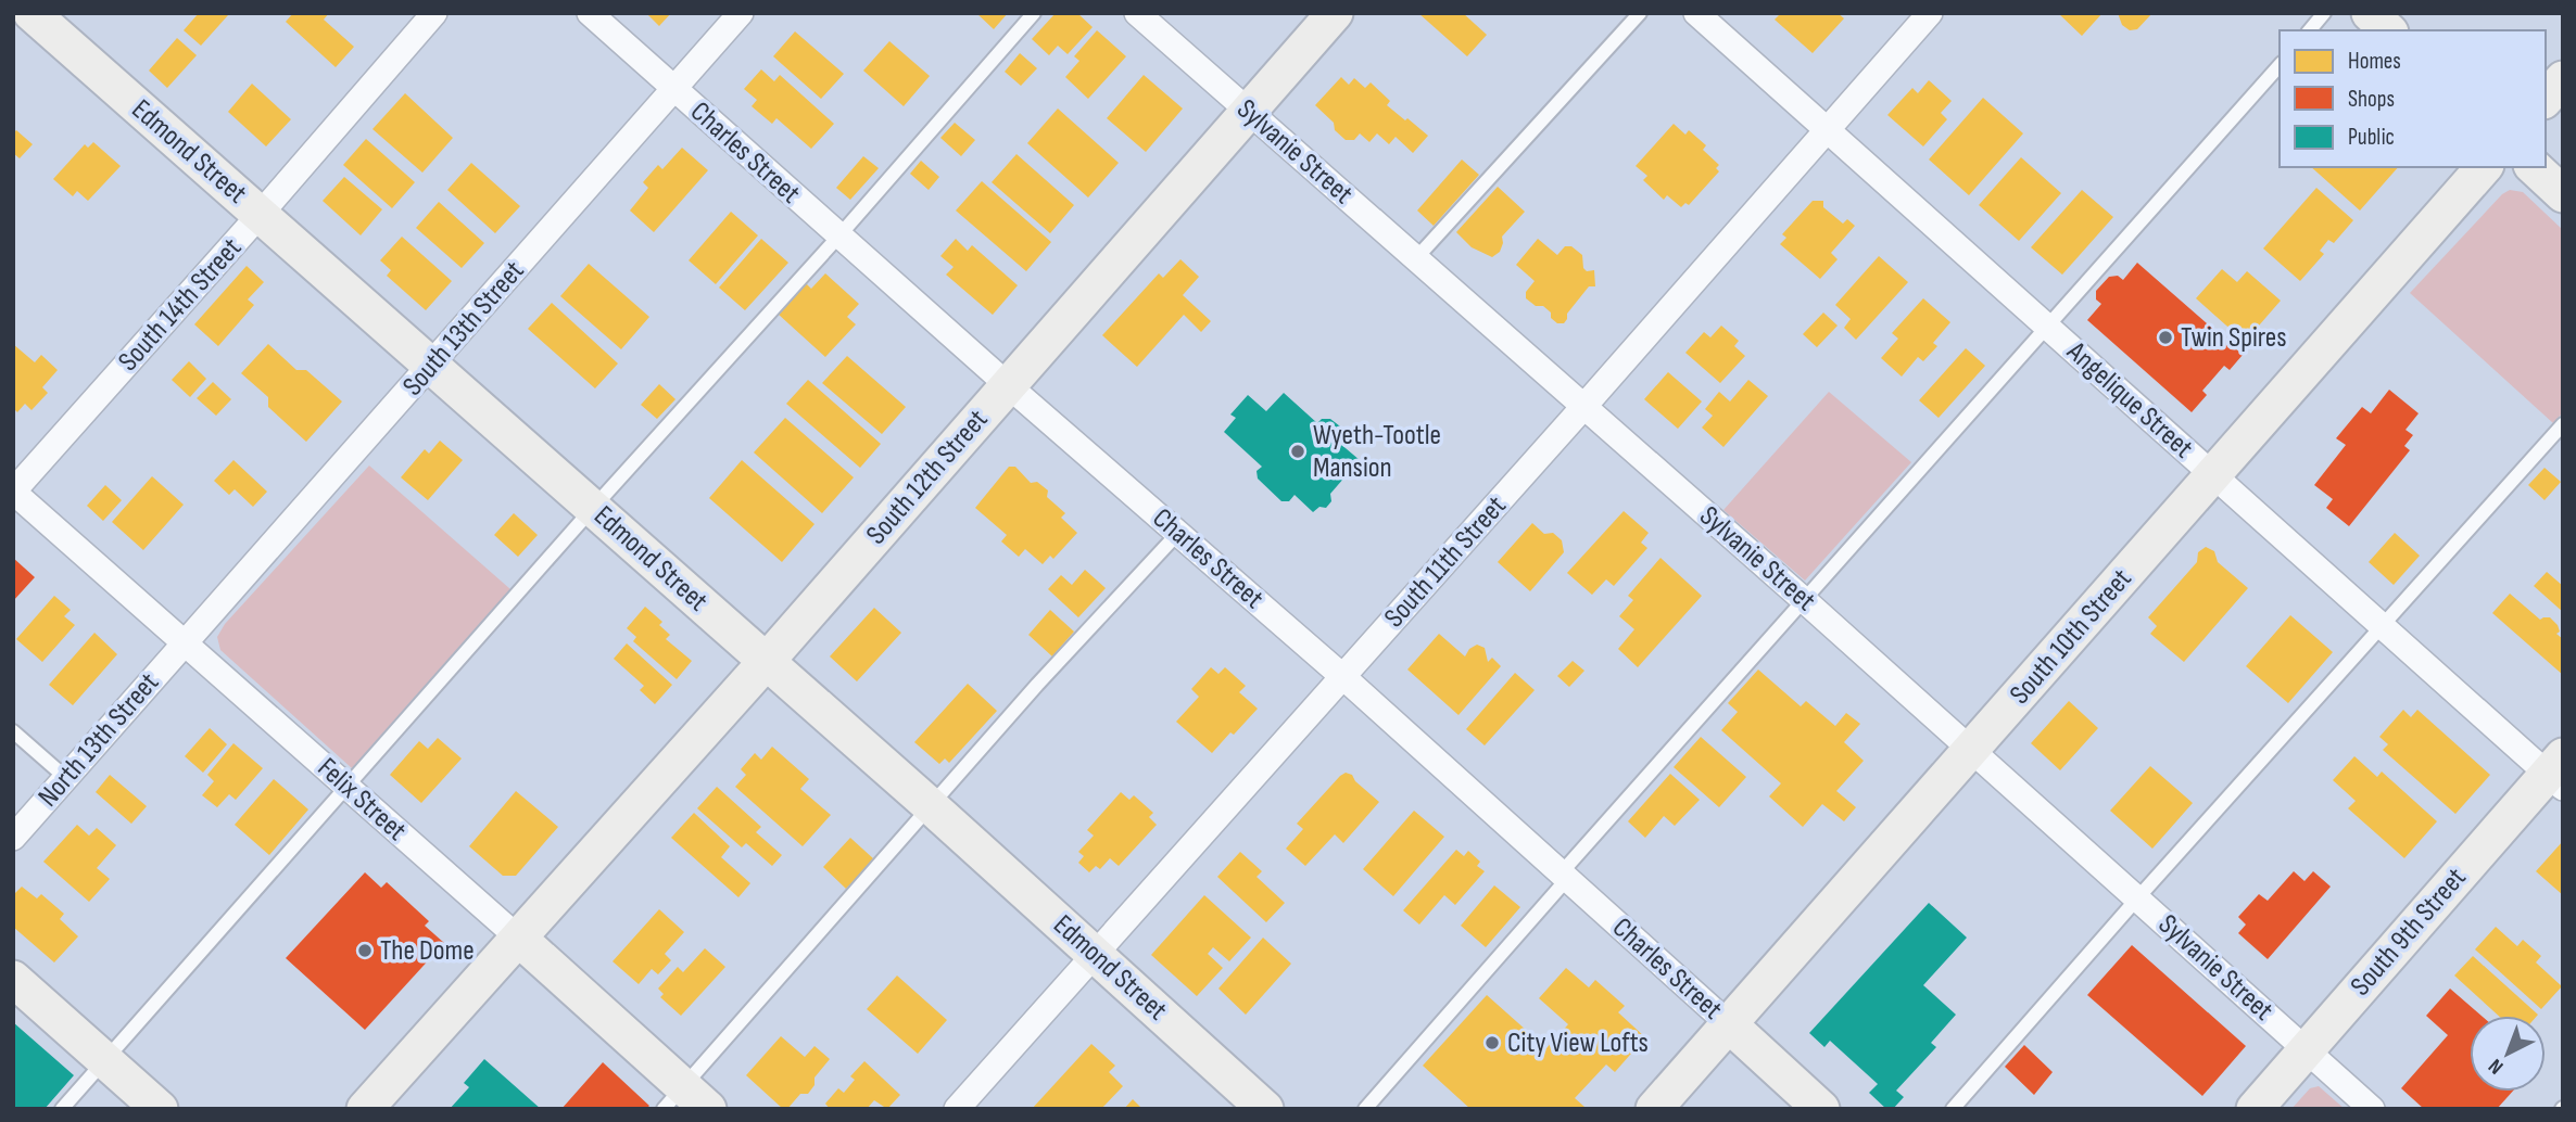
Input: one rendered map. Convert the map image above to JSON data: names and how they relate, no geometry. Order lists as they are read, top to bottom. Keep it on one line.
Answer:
{"streets":{"street":["Edmond Street","Sylvanie Street","Charles Street","South 14th Street","South 13th Street","Angelique Street","South 12th Street","South 11th Street","South 10th Street","North 13th Street","Felix Street","South 9th Street"]},"crossings":[["Edmond Street","South 14th Street"],["Edmond Street","South 13th Street"],["Edmond Street","South 12th Street"],["Edmond Street","South 11th Street"],["Sylvanie Street","South 12th Street"],["Sylvanie Street","South 11th Street"],["Sylvanie Street","South 10th Street"],["Sylvanie Street","South 9th Street"],["Charles Street","South 13th Street"],["Charles Street","South 12th Street"],["Charles Street","South 11th Street"],["Charles Street","South 10th Street"],["South 14th Street","Felix Street"],["South 13th Street","North 13th Street"],["South 13th Street","Felix Street"],["Angelique Street","South 11th Street"],["Angelique Street","South 10th Street"],["Angelique Street","South 9th Street"],["South 12th Street","Felix Street"],["North 13th Street","Felix Street"]],"places":["Twin Spires","Wyeth-Tootle Mansion","The Dome","City View Lofts"],"legend":["Homes","Shops","Public"],"north":"bottom left"}
